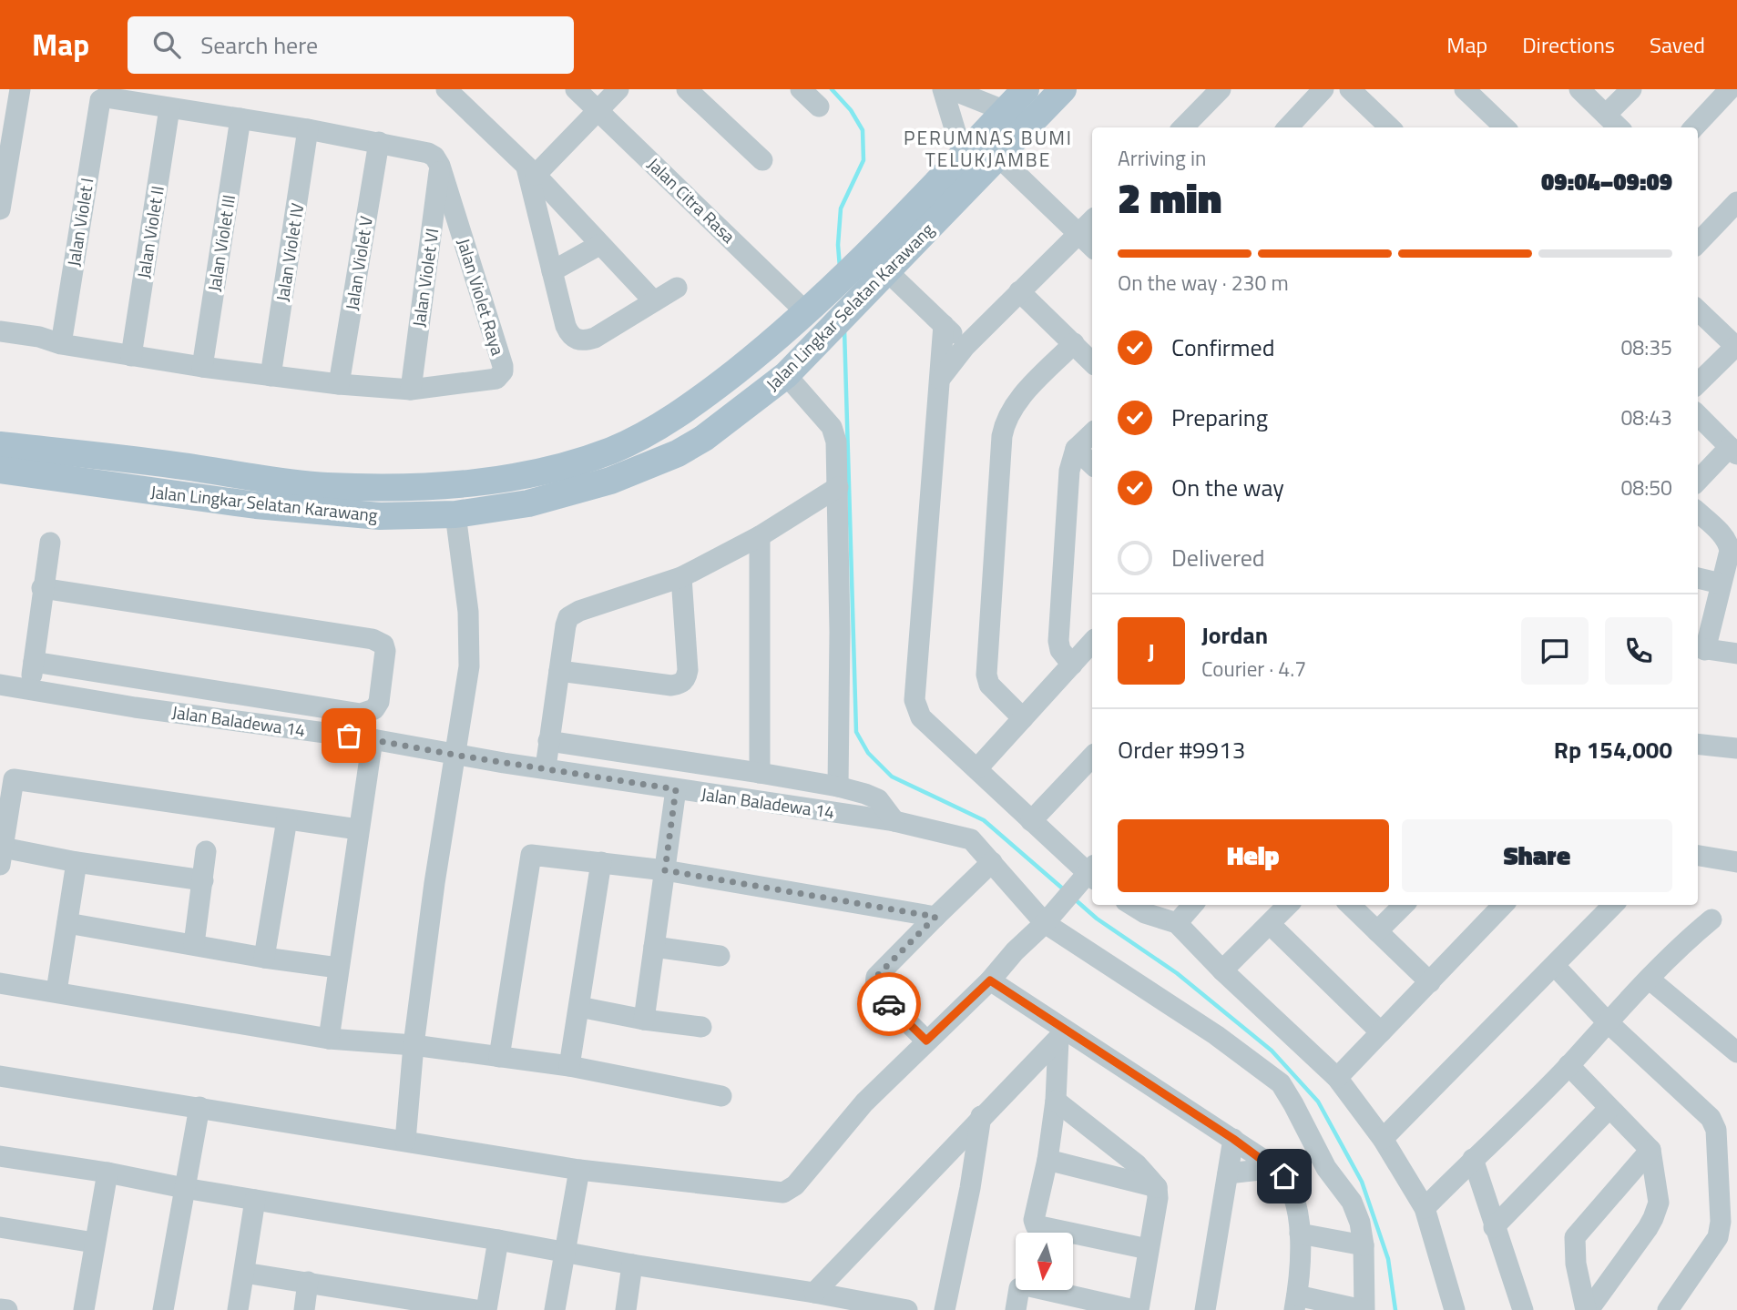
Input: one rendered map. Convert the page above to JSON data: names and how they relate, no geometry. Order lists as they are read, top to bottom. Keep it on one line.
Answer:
{"streets":{"main road":["Jalan Lingkar Selatan Karawang"],"street":["Jalan Citra Rasa","Jalan Violet I","Jalan Violet II","Jalan Violet III","Jalan Violet IV","Jalan Violet V","Jalan Violet VI","Jalan Violet Raya","Jalan Baladewa 14"]},"crossings":[["Jalan Citra Rasa","Jalan Lingkar Selatan Karawang"],["Jalan Violet I","Jalan Violet II"],["Jalan Violet I","Jalan Violet Raya"],["Jalan Violet II","Jalan Violet Raya"],["Jalan Violet III","Jalan Violet Raya"],["Jalan Violet IV","Jalan Violet Raya"],["Jalan Violet V","Jalan Violet Raya"],["Jalan Violet VI","Jalan Violet Raya"]],"districts":["PERUMNAS BUMI TELUKJAMBE"],"north":"bottom","page":{"header":"Map","search":"Search here","nav":["Map","Directions","Saved"],"heading":["2 min","Arriving in","09:04–09:09"],"panel":["Jordan","Courier · 4.7","Order #9913","Rp 154,000"],"bar":"On the way · 230 m","list":[["Confirmed","08:35"],["Preparing","08:43"],["On the way","08:50"],"Delivered"],"round":"J","buttons":["Help","Share"]}}
